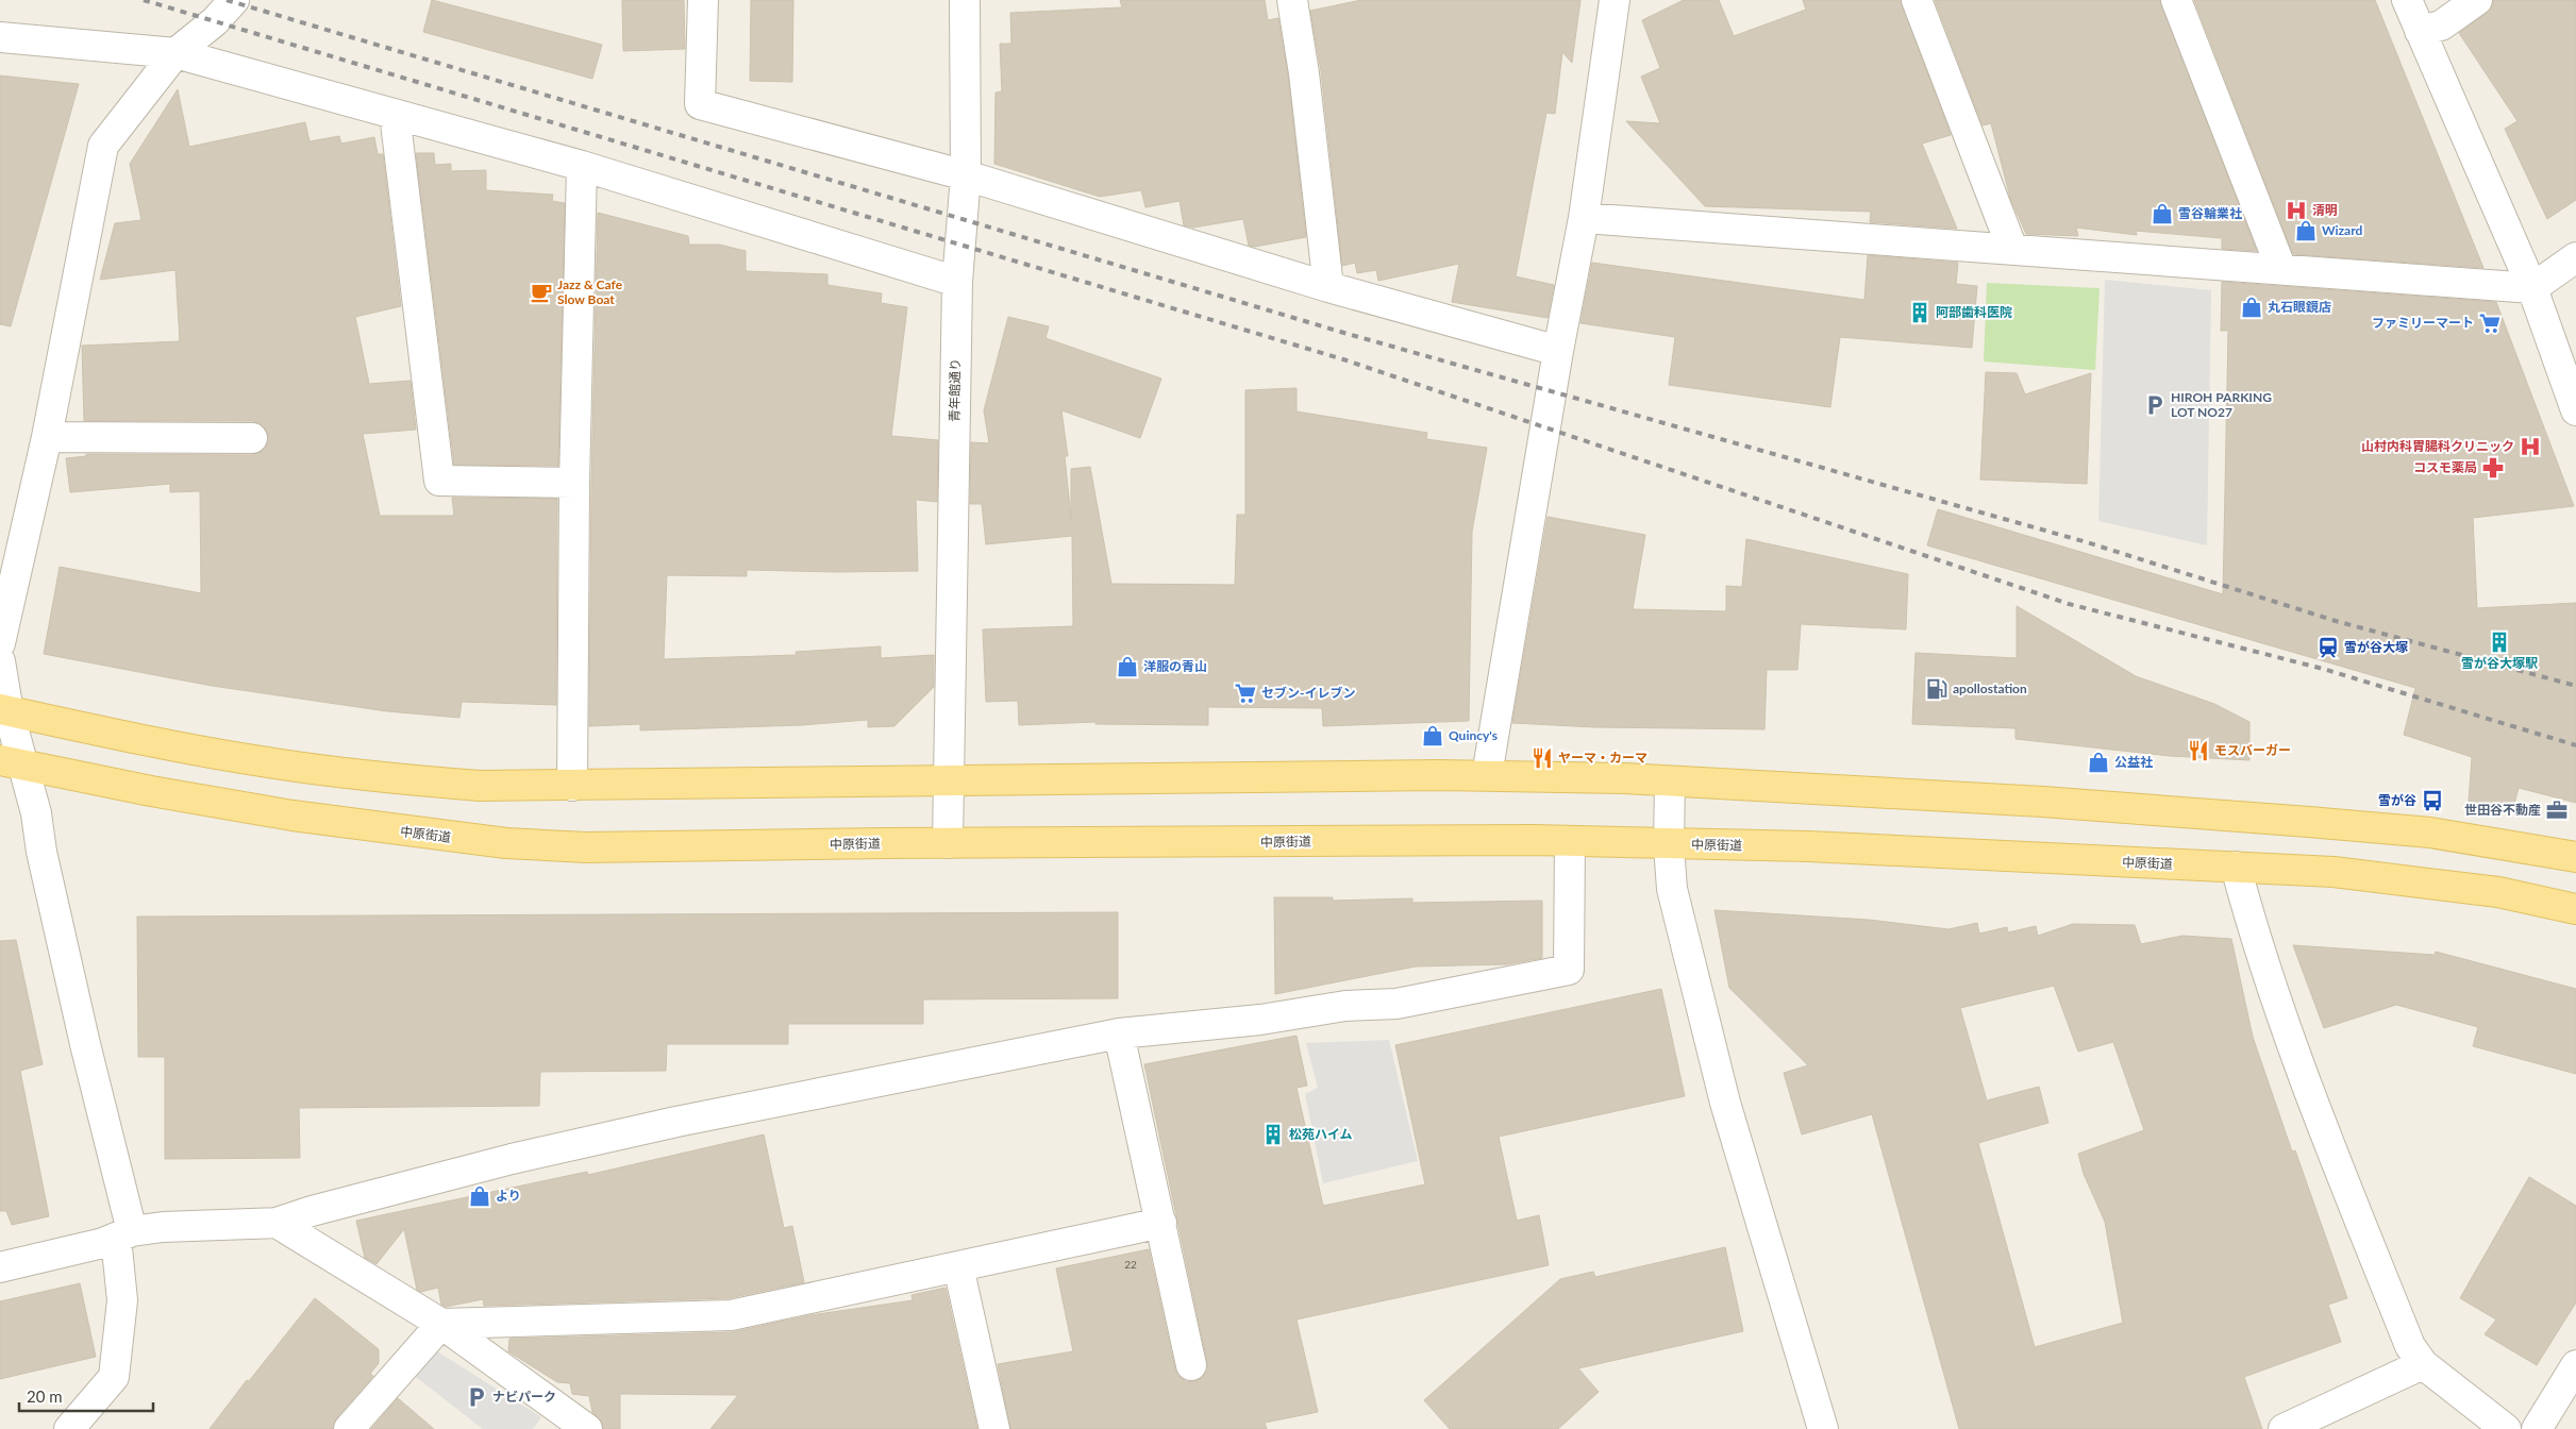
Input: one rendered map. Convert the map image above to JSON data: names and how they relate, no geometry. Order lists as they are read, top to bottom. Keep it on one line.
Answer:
{"streets":{"main road":["中原街道"],"street":["青年館通り"]},"crossings":[["青年館通り","中原街道"]],"places":{"hospital":["清明","山村内科胃腸科クリニック"],"shop":["雪谷輪業社","Wizard","丸石眼鏡店","洋服の青山","Quincy's","公益社","より"],"cafe":["Jazz & Cafe Slow Boat"],"building":["阿部歯科医院","雪が谷大塚駅","松苑ハイム"],"supermarket":["ファミリーマート","セブン-イレブン"],"parking":["HIROH PARKING LOT NO27","ナビパーク"],"pharmacy":["コスモ薬局"],"station":["雪が谷大塚"],"fuel station":["apollostation"],"restaurant":["モスバーガー","ヤーマ・カーマ"],"bus stop":["雪が谷"],"office":["世田谷不動産"]},"house_numbers":["22"],"scale_bar":"20 m"}
